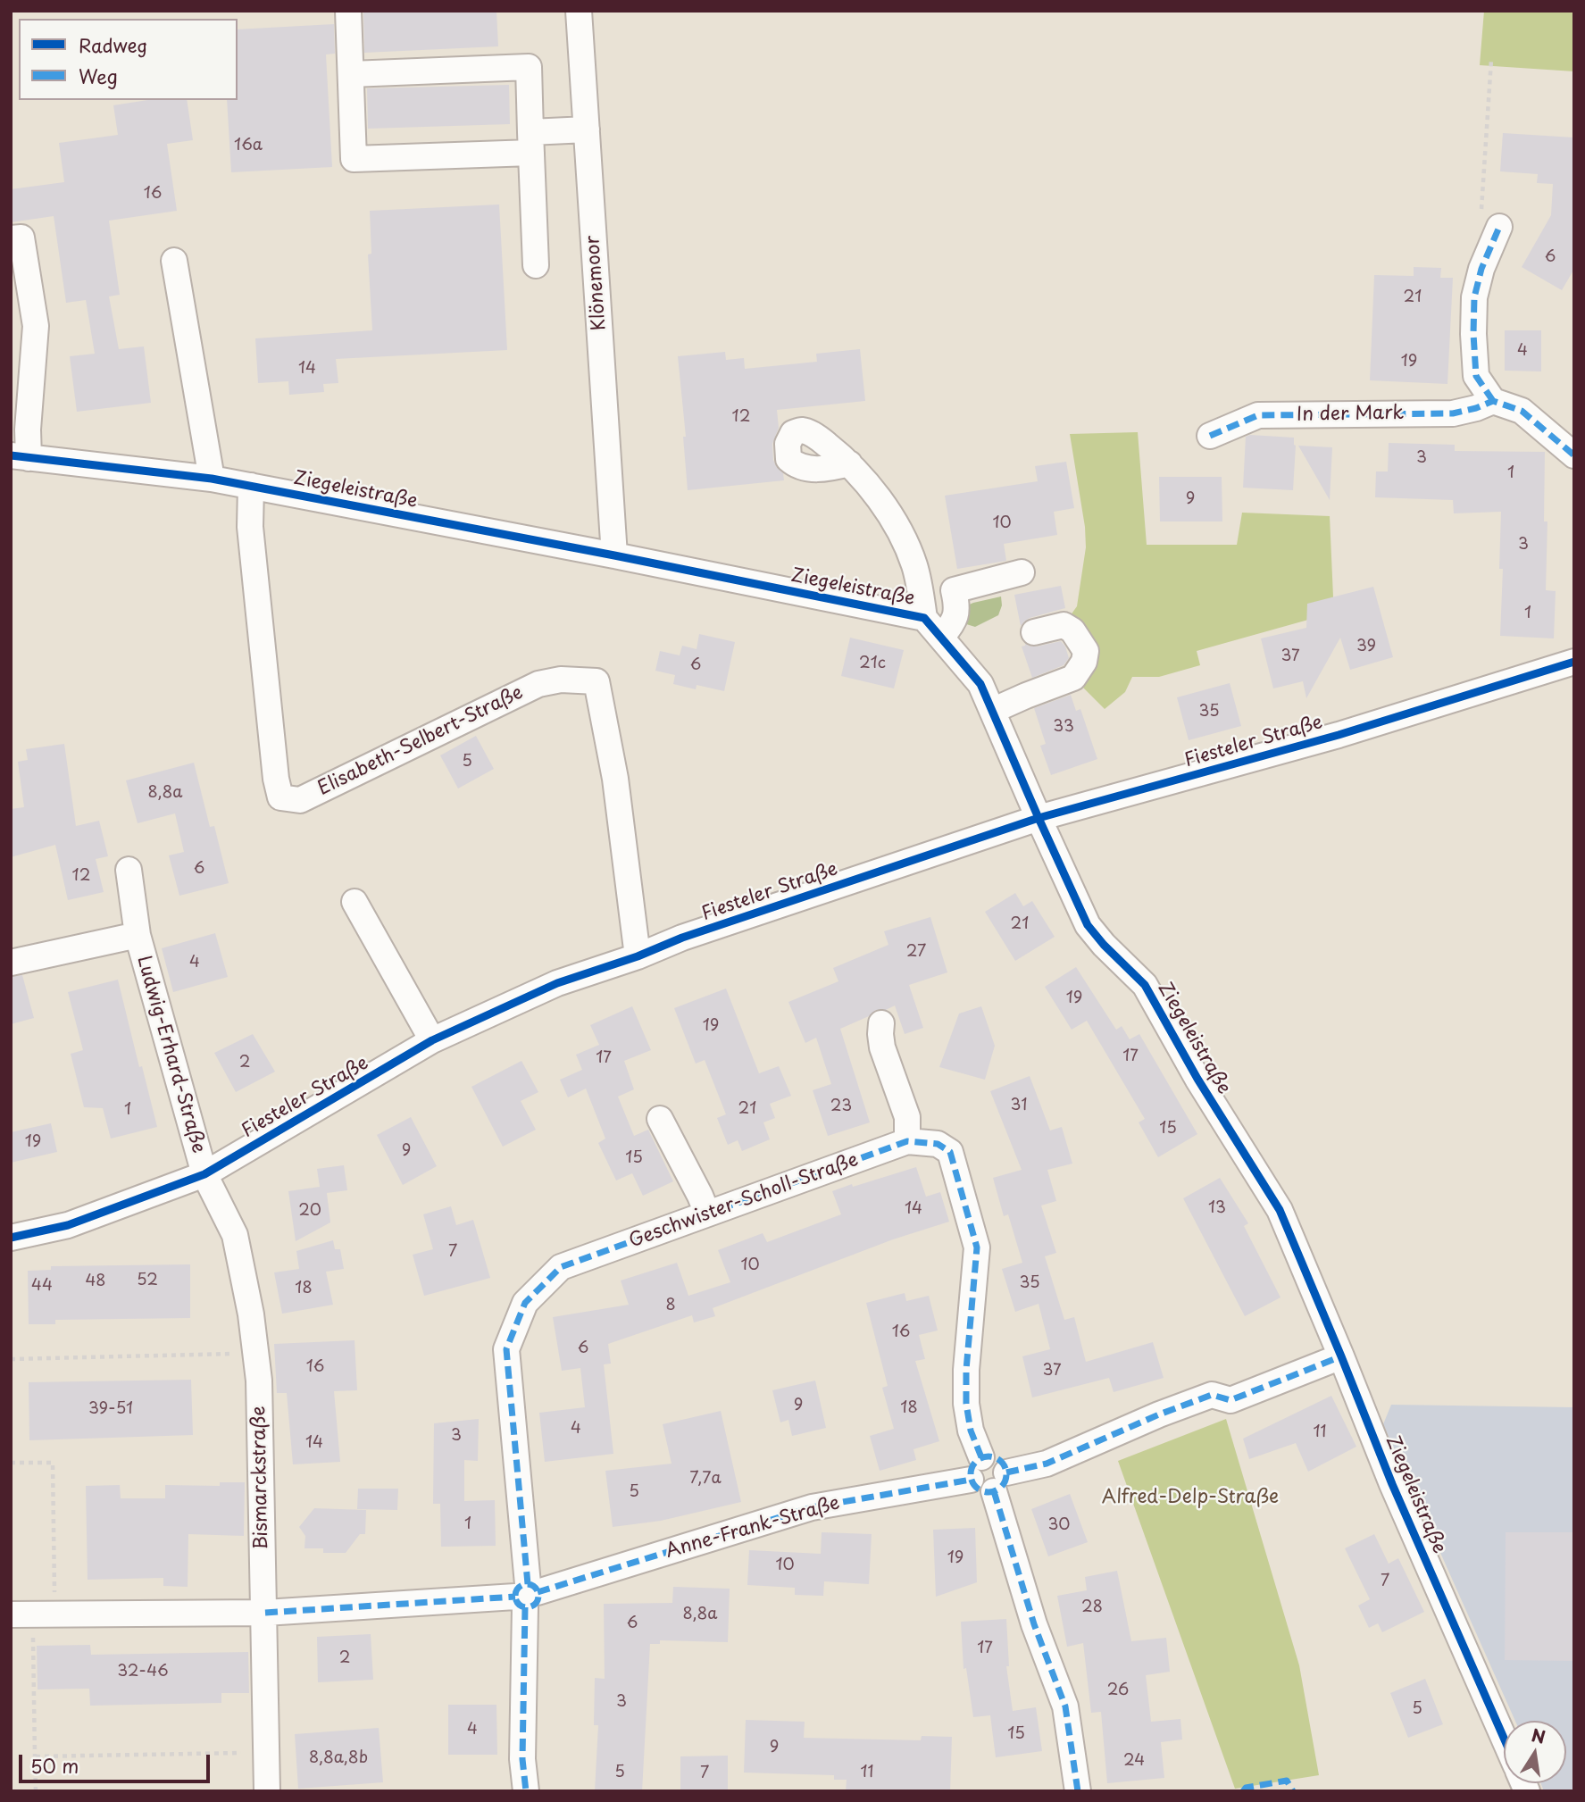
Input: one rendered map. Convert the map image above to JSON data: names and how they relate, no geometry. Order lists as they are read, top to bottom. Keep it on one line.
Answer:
{"streets":{"street":["Klönemoor","In der Mark","Ziegeleistraße","Elisabeth-Selbert-Straße","Fiesteler Straße","Ludwig-Erhard-Straße","Geschwister-Scholl-Straße","Bismarckstraße","Anne-Frank-Straße"]},"crossings":[["Klönemoor","Ziegeleistraße"],["Ziegeleistraße","Elisabeth-Selbert-Straße"],["Ziegeleistraße","Fiesteler Straße"],["Elisabeth-Selbert-Straße","Fiesteler Straße"],["Fiesteler Straße","Ludwig-Erhard-Straße"],["Fiesteler Straße","Bismarckstraße"],["Ludwig-Erhard-Straße","Bismarckstraße"],["Geschwister-Scholl-Straße","Anne-Frank-Straße"],["Bismarckstraße","Anne-Frank-Straße"]],"parks":["Alfred-Delp-Straße"],"house_numbers":["16a","16","6","21","4","19","14","12","3","1","9","10","3","1","39","37","21c","6","35","33","5","8,8a","6","12","21","27","4","19","19","17","17","2","31","23","21","1","15","19","9","15","13","14","20","7","10","52","48","35","44","18","8","16","6","16","37","9","18","39-51","4","11","3","14","7,7a","5","1","30","19","10","7","28","8,8a","6","17","2","32-46","26","3","5","4","15","9","8,8a,8b","24","5","11","7"],"legend":["Radweg","Weg"],"scale_bar":"50 m","north":"top"}
